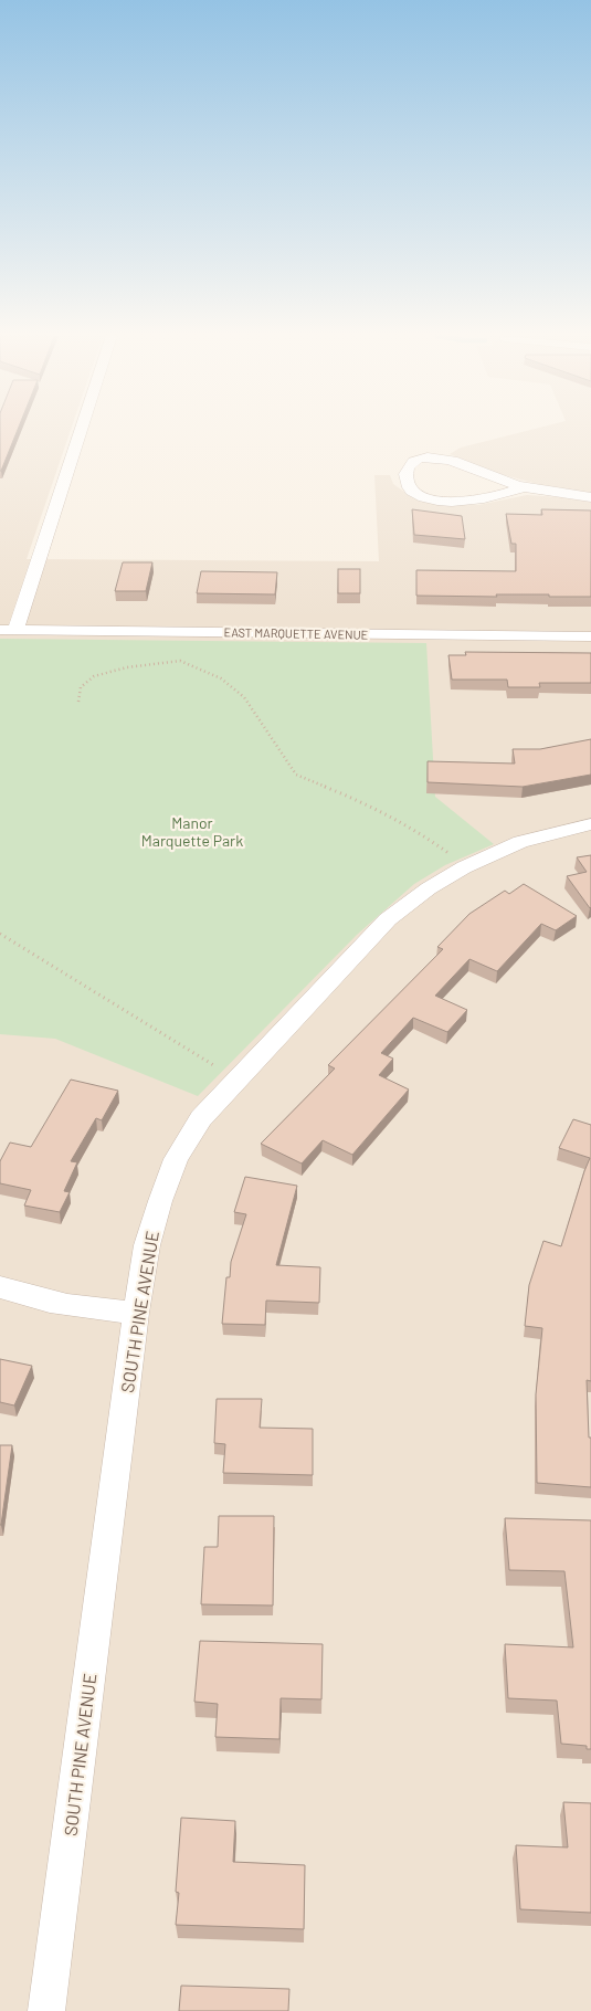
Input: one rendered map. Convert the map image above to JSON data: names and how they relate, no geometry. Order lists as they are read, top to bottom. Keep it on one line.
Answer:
{"streets":{"street":["EAST MARQUETTE AVENUE","SOUTH PINE AVENUE"]},"parks":["Manor Marquette Park"]}
